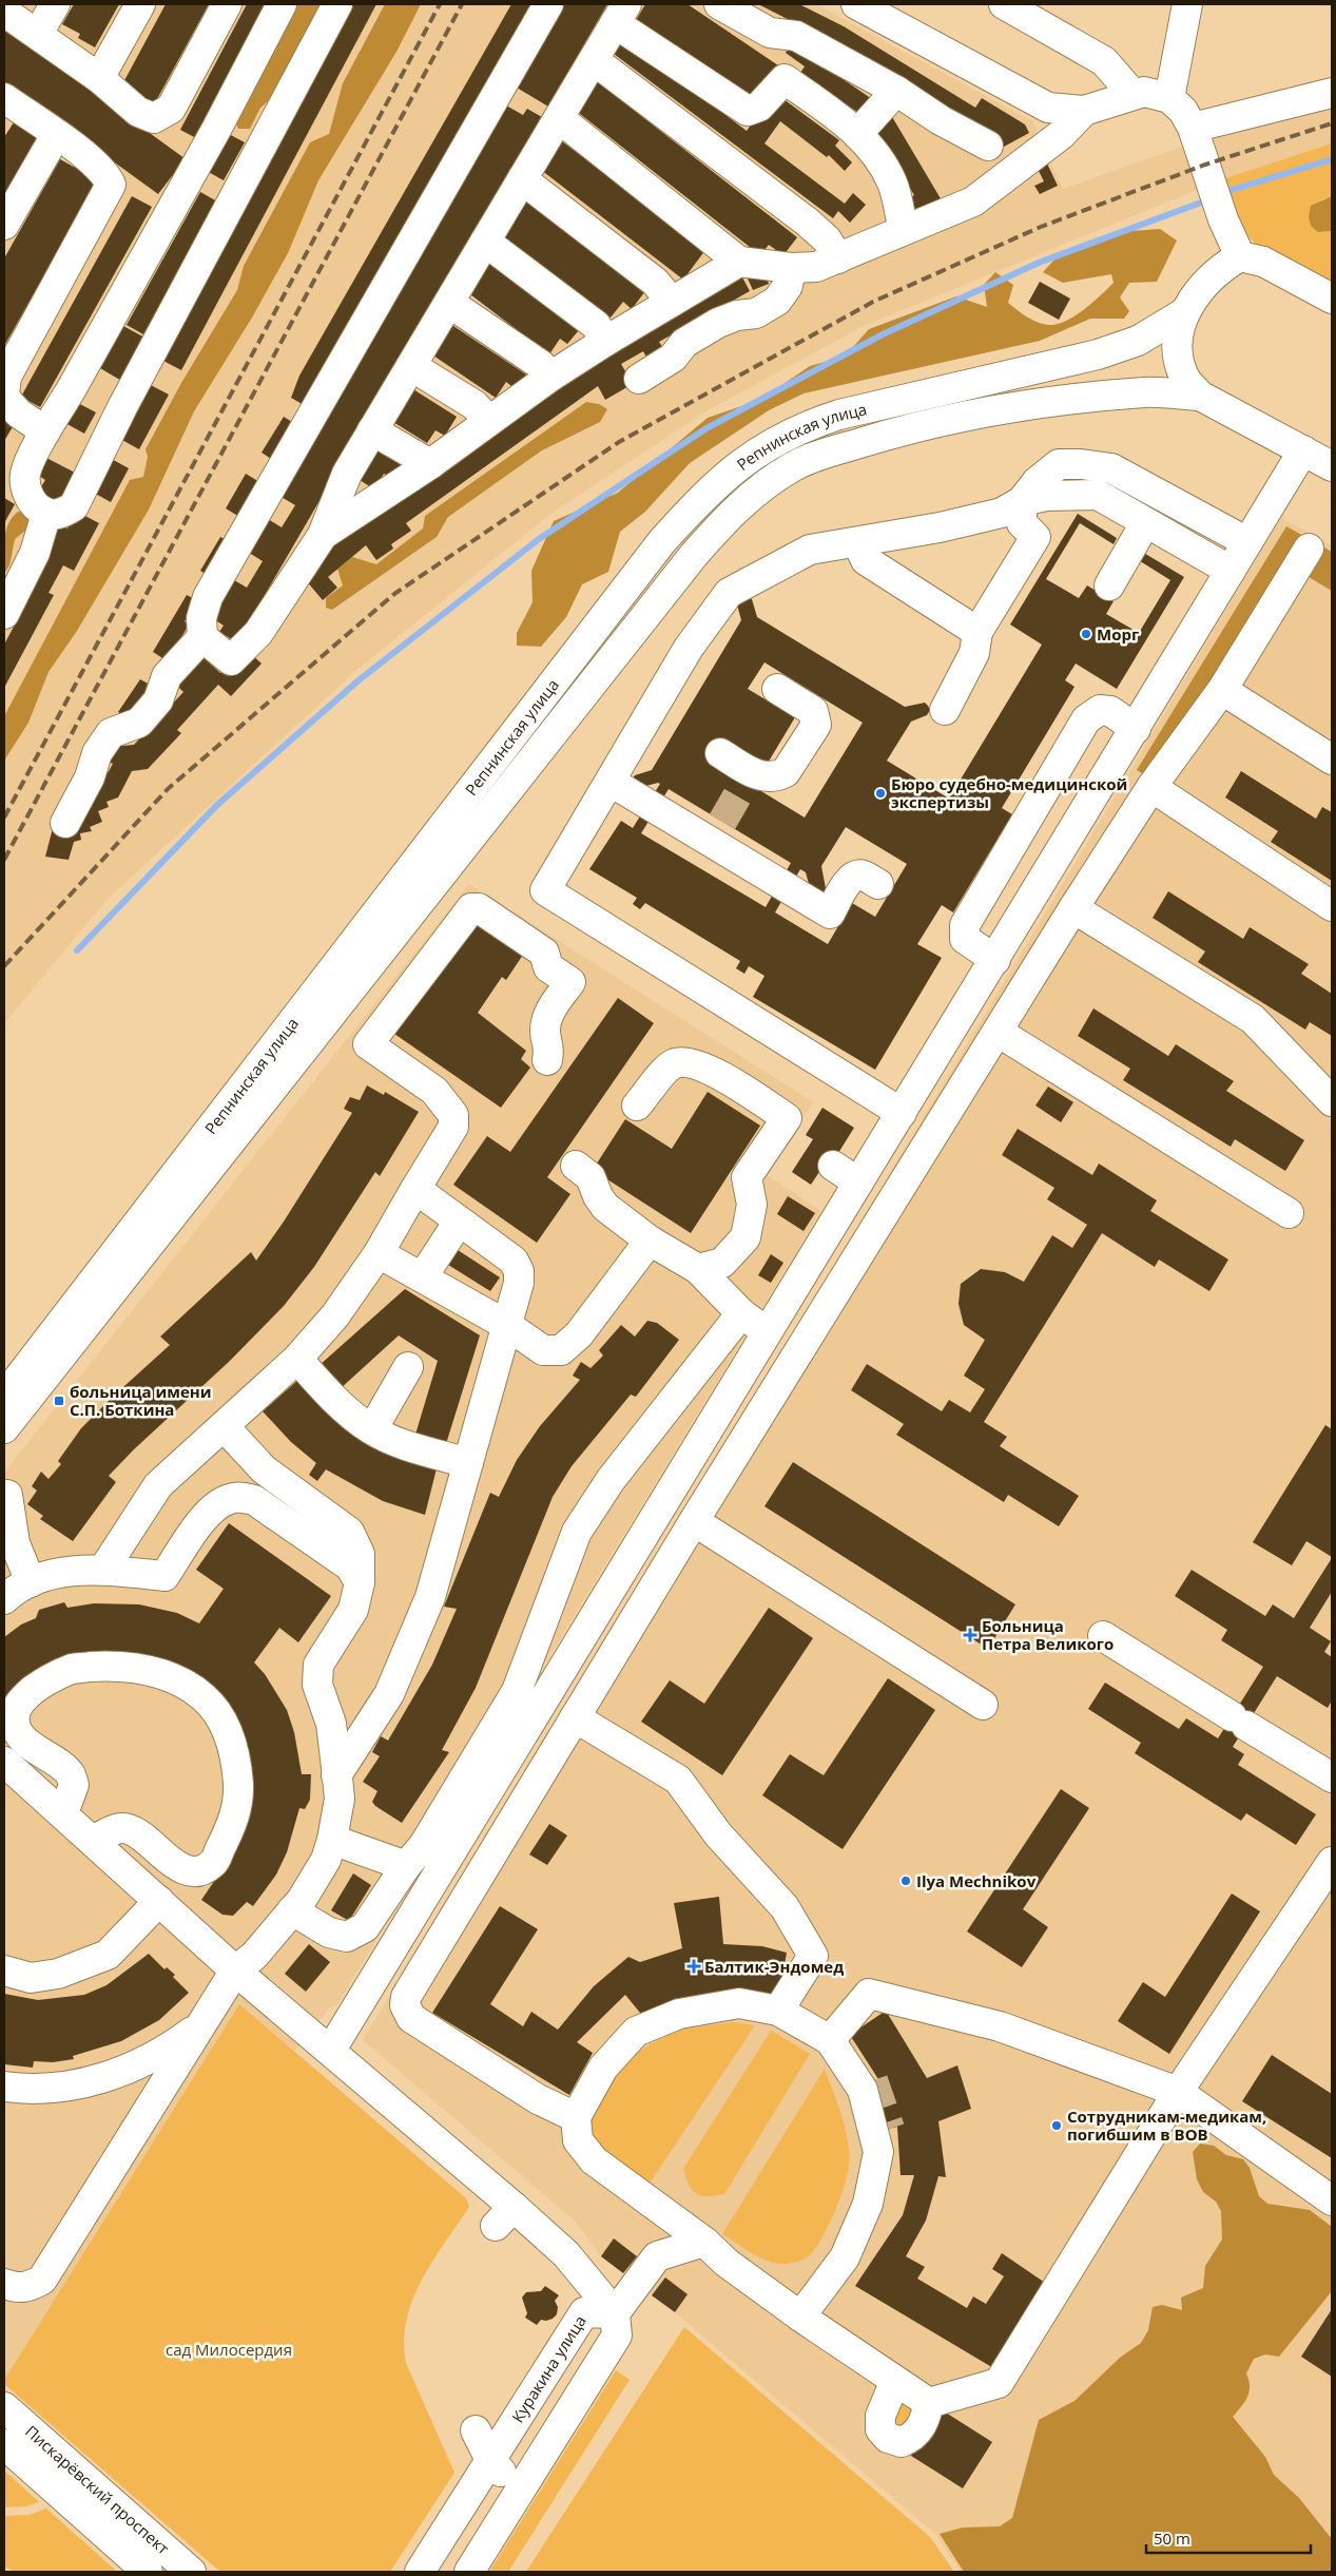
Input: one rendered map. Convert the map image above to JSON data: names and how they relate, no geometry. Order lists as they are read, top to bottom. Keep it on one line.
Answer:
{"streets":{"street":["Репнинская улица","Куракина улица","Пискарёвский проспект"]},"parks":["сад Милосердия"],"places":{"other":["Морг","Бюро судебно-медицинской экспертизы","Ilya Mechnikov","Сотрудникам-медикам, погибшим в ВОВ"],"transit":["больница имени С.П. Боткина"],"health":["Больница Петра Великого","Балтик-Эндомед"]},"scale_bar":"50 m"}
